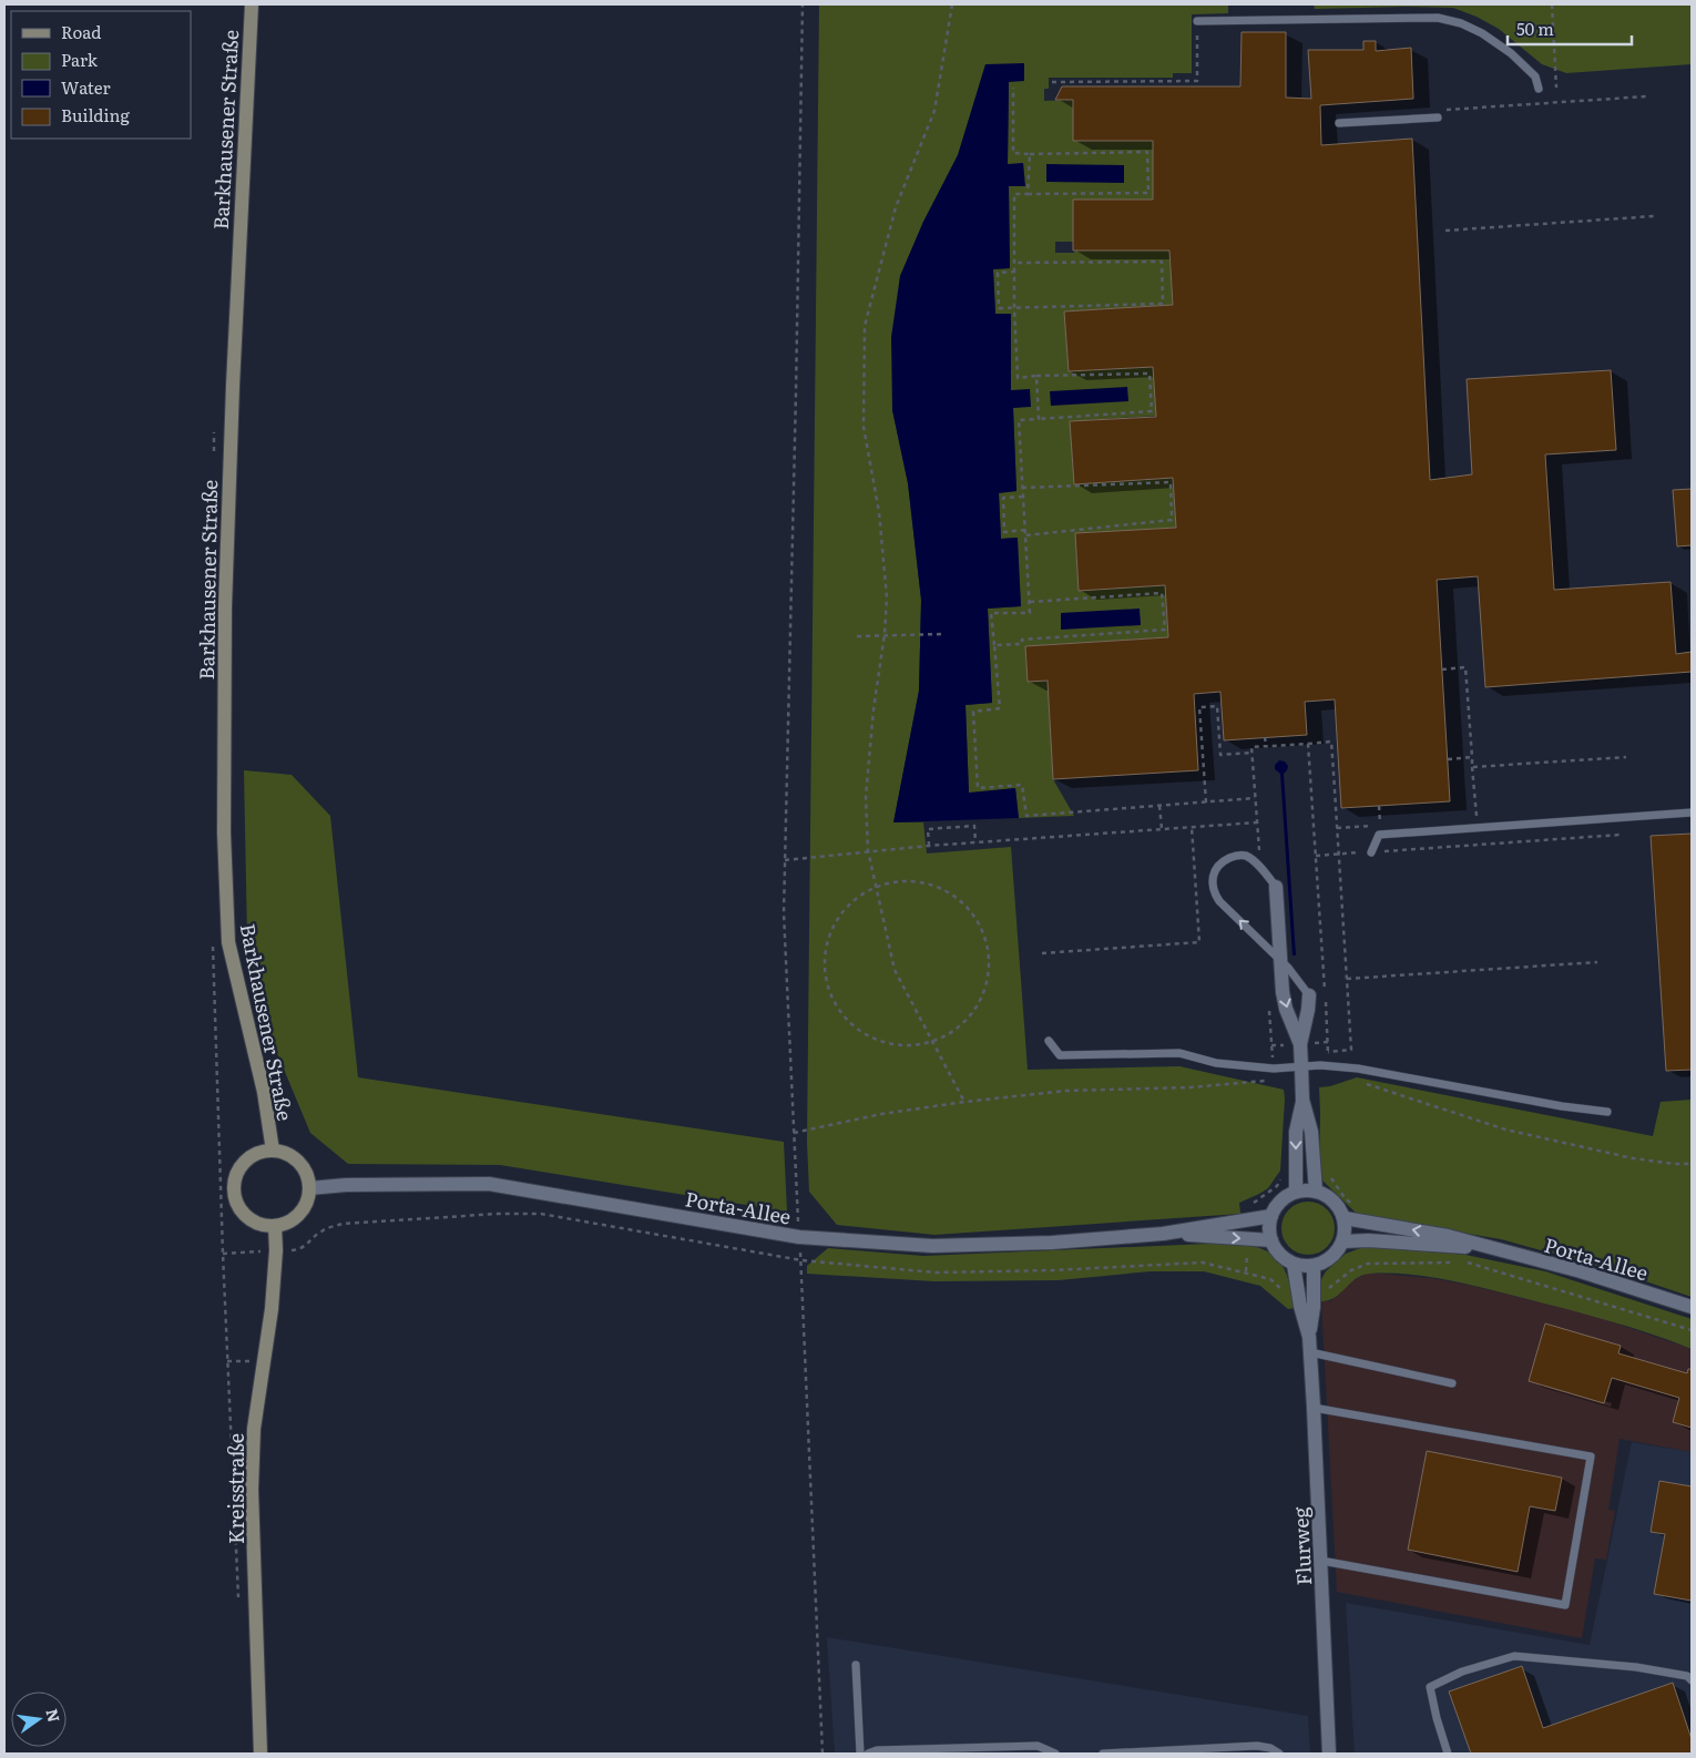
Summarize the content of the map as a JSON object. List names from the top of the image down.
{
  "streets": {
    "main road": ["Barkhausener Straße", "Kreisstraße"],
    "street": ["Porta-Allee", "Flurweg"]
  },
  "crossings": [
    ["Barkhausener Straße", "Porta-Allee"],
    ["Barkhausener Straße", "Kreisstraße"],
    ["Porta-Allee", "Kreisstraße"],
    ["Porta-Allee", "Flurweg"]
  ],
  "legend": [
    "Road",
    "Park",
    "Water",
    "Building"
  ],
  "scale_bar": "50 m",
  "north": "right"
}
